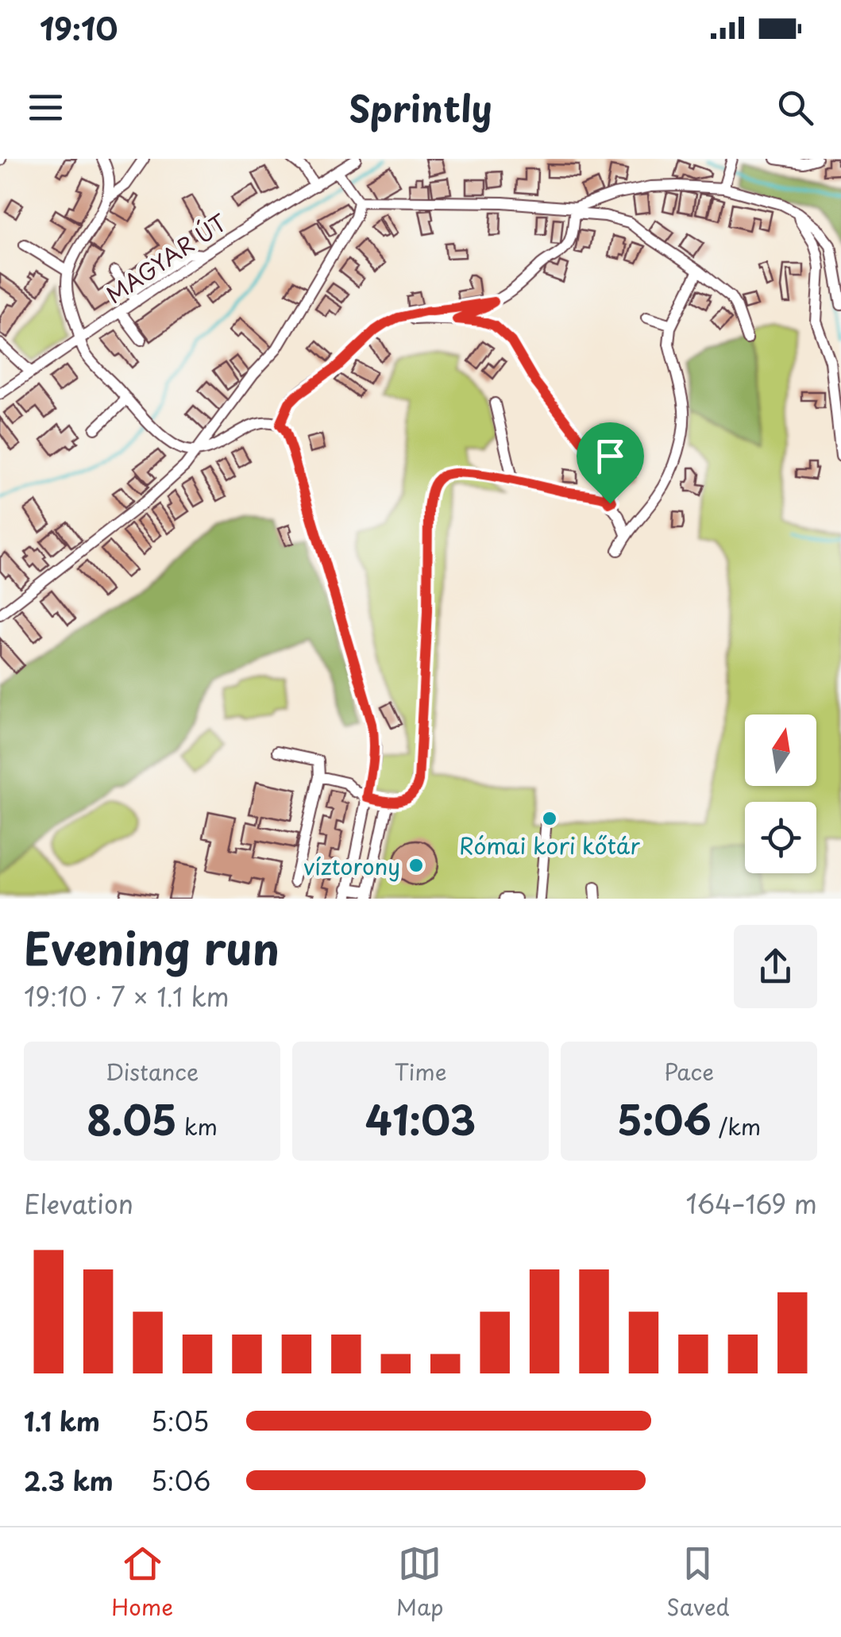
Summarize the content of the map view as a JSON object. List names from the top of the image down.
{
  "streets": {
    "street": ["MAGYAR ÚT"]
  },
  "places": ["Római kori kőtár", "víztorony"],
  "north": "top",
  "page": {
    "status": "19:10",
    "header": "Sprintly",
    "heading": ["Evening run", "19:10 · 7 × 1.1 km"],
    "stats": [
      ["Distance", "8.05 km"],
      ["Time", "41:03"],
      ["Pace", "5:06 /km"]
    ],
    "chart": ["Elevation", "164–169 m"],
    "list": [
      {
        "name": "1.1 km",
        "note": "5:05"
      },
      {
        "name": "2.3 km",
        "note": "5:06"
      }
    ],
    "tabs": ["Home", "Map", "Saved"]
  }
}
